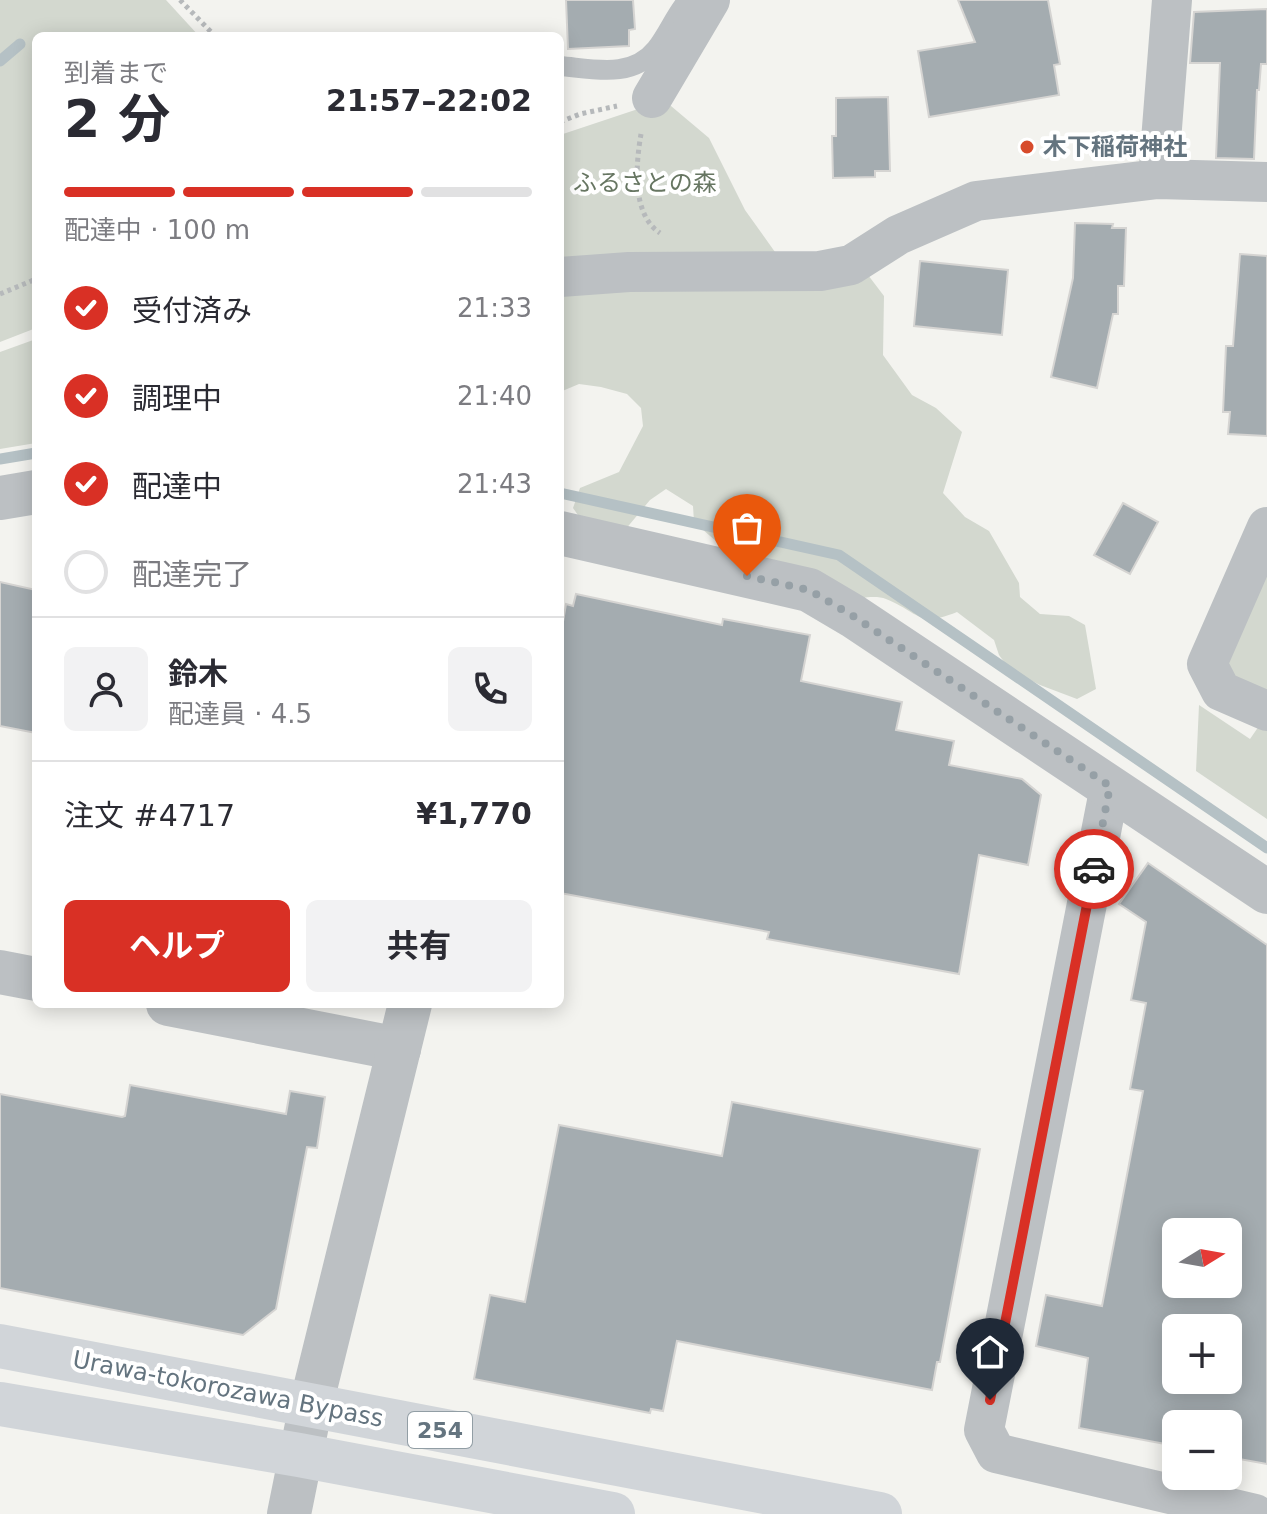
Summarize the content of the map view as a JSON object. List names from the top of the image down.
{
  "streets": {
    "highway": ["Urawa-tokorozawa Bypass", "254"]
  },
  "parks": ["ふるさとの森"],
  "places": ["木下稲荷神社"],
  "north": "right",
  "page": {
    "heading": ["2 分", "到着まで", "21:57–22:02"],
    "panel": [
      "鈴木",
      "配達員 · 4.5",
      "注文 #4717",
      "¥1,770"
    ],
    "bar": "配達中 · 100 m",
    "list": [
      ["受付済み", "21:33"],
      ["調理中", "21:40"],
      ["配達中", "21:43"],
      "配達完了"
    ],
    "buttons": ["ヘルプ", "共有"],
    "map_buttons": ["+", "−"]
  }
}
